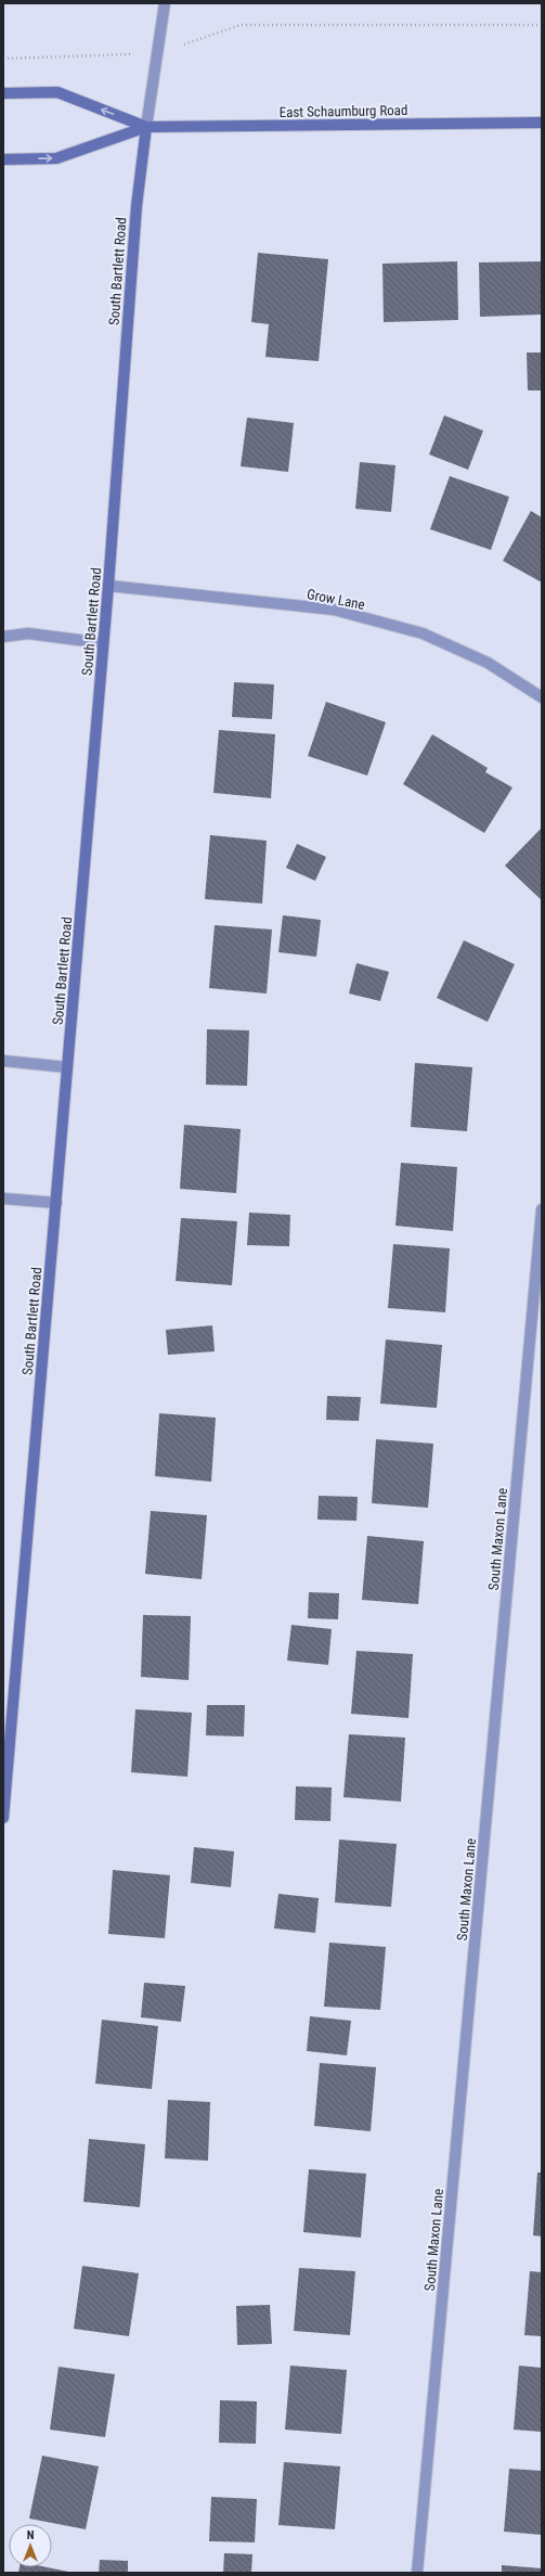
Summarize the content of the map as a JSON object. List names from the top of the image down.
{
  "streets": {
    "main road": ["East Schaumburg Road", "South Bartlett Road"],
    "street": ["Grow Lane", "South Maxon Lane"]
  },
  "crossings": [
    ["East Schaumburg Road", "South Bartlett Road"],
    ["South Bartlett Road", "Grow Lane"]
  ],
  "north": "top"
}
